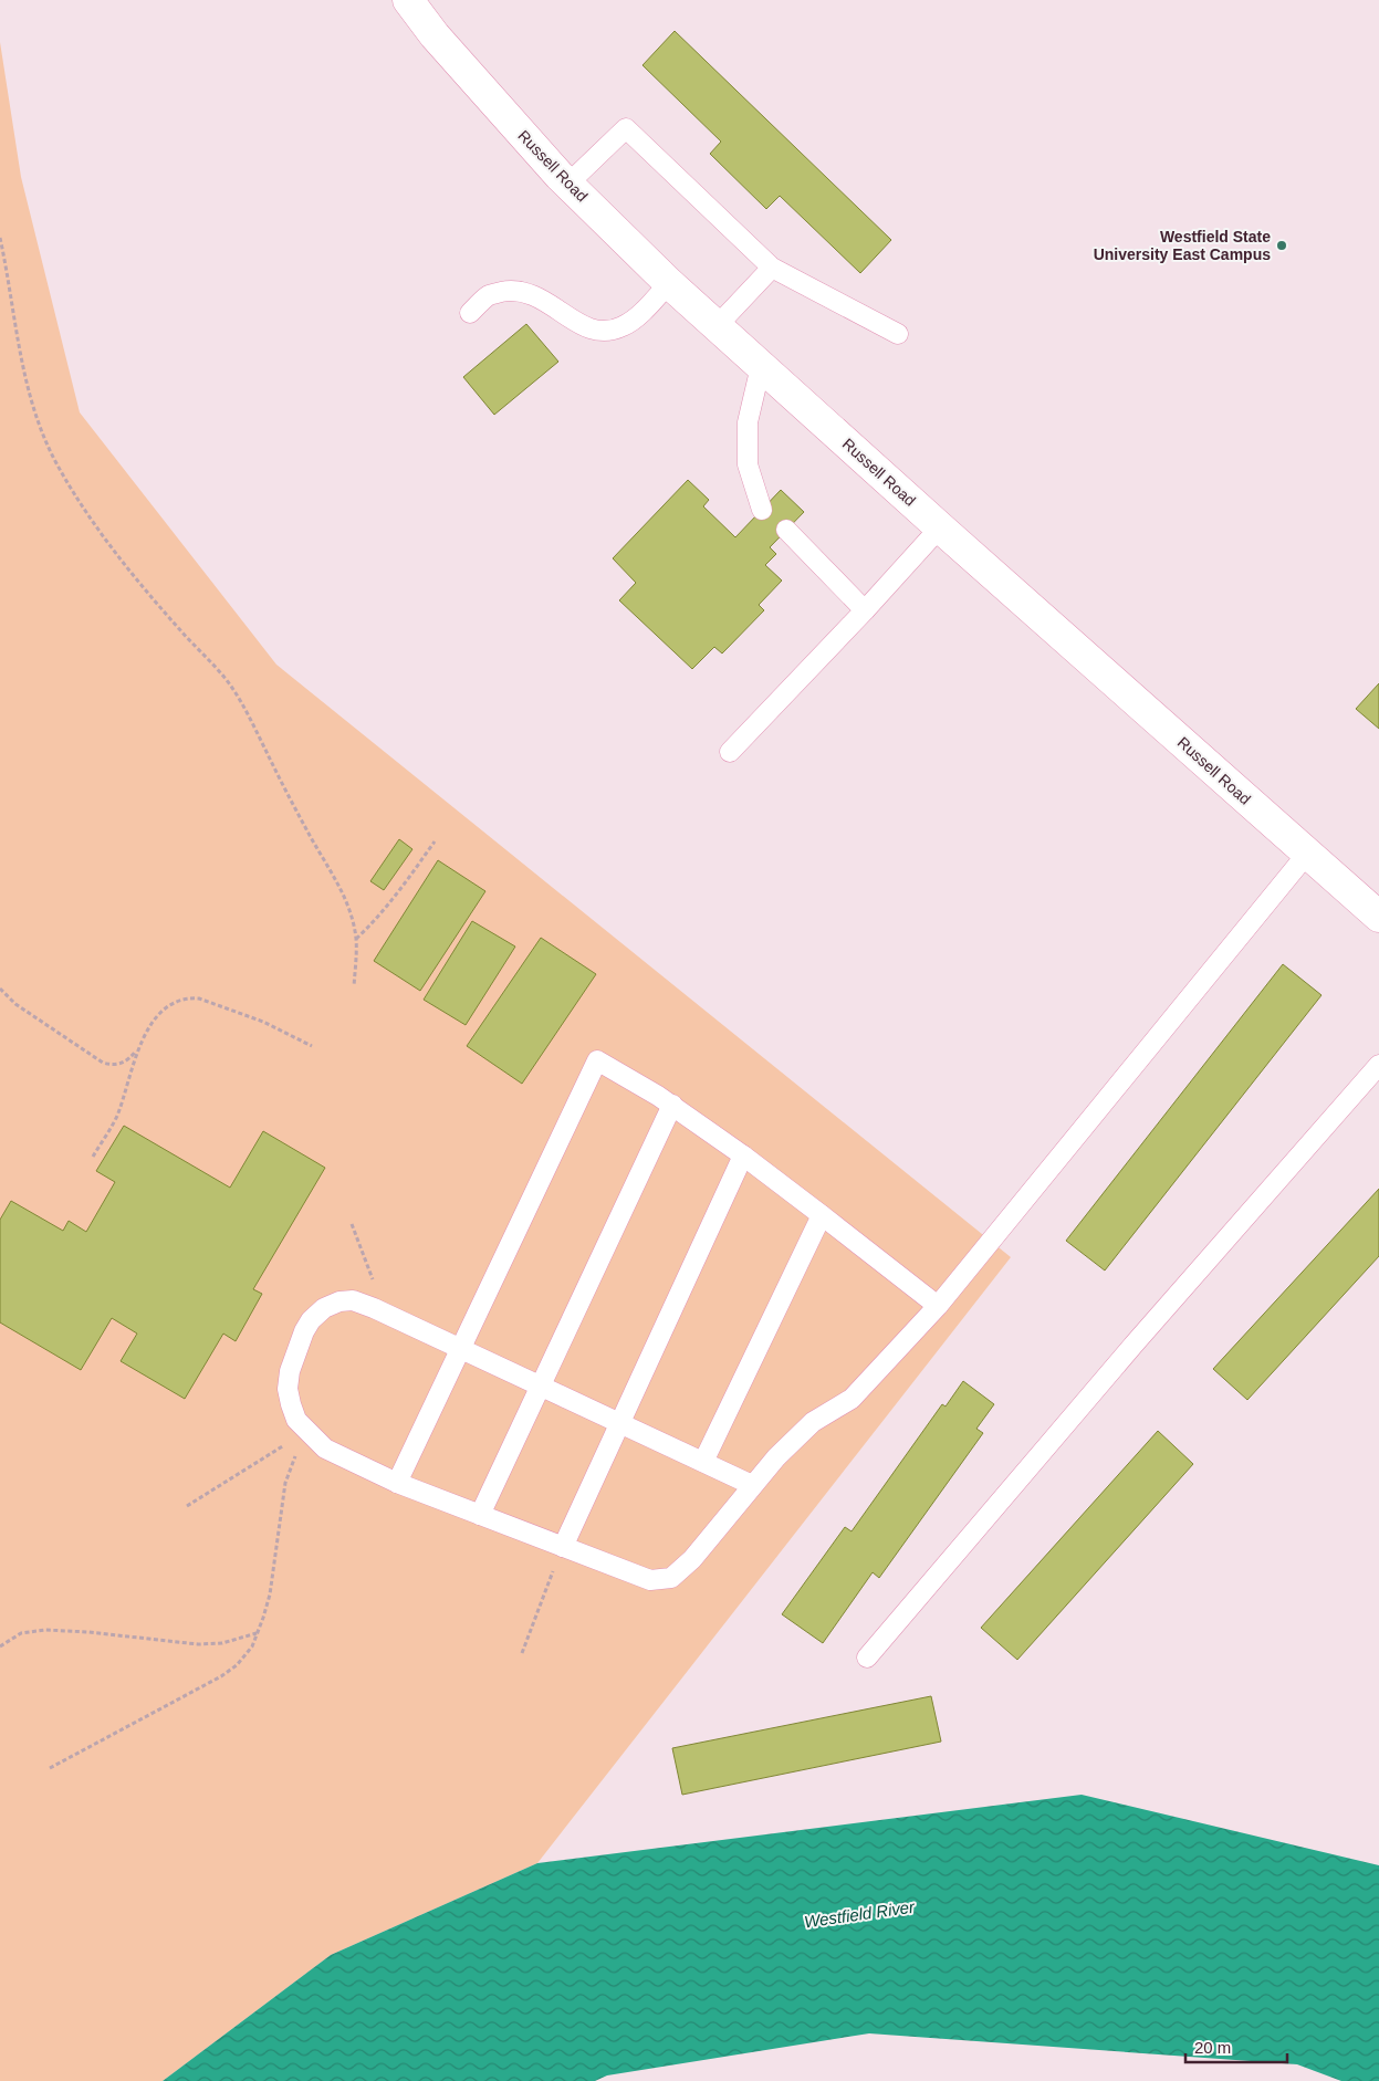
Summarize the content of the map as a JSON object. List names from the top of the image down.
{
  "streets": {
    "main road": ["Russell Road"]
  },
  "water": ["Westfield River"],
  "places": ["Westfield State University East Campus"],
  "scale_bar": "20 m"
}
